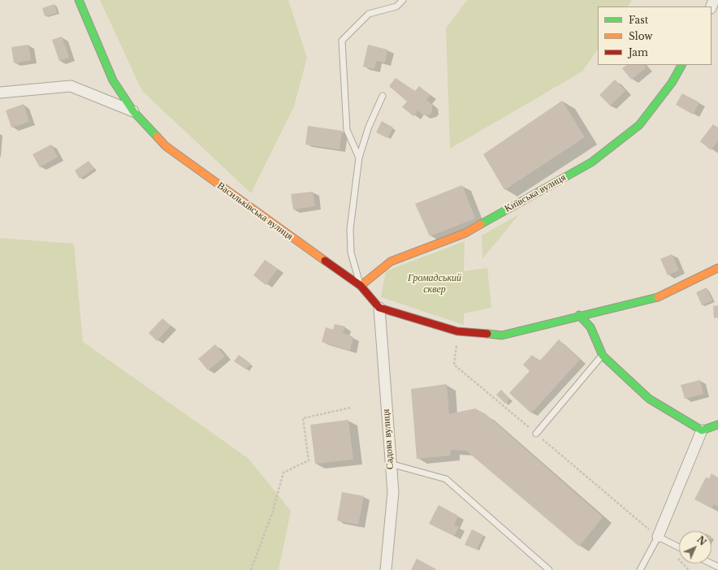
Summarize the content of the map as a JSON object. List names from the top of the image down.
{
  "streets": {
    "street": ["Київська вулиця", "Васильківська вулиця", "Садова вулиця"]
  },
  "crossings": [
    ["Київська вулиця", "Васильківська вулиця"],
    ["Васильківська вулиця", "Садова вулиця"]
  ],
  "parks": ["Громадський сквер"],
  "legend": ["Fast", "Slow", "Jam"],
  "north": "top right"
}
